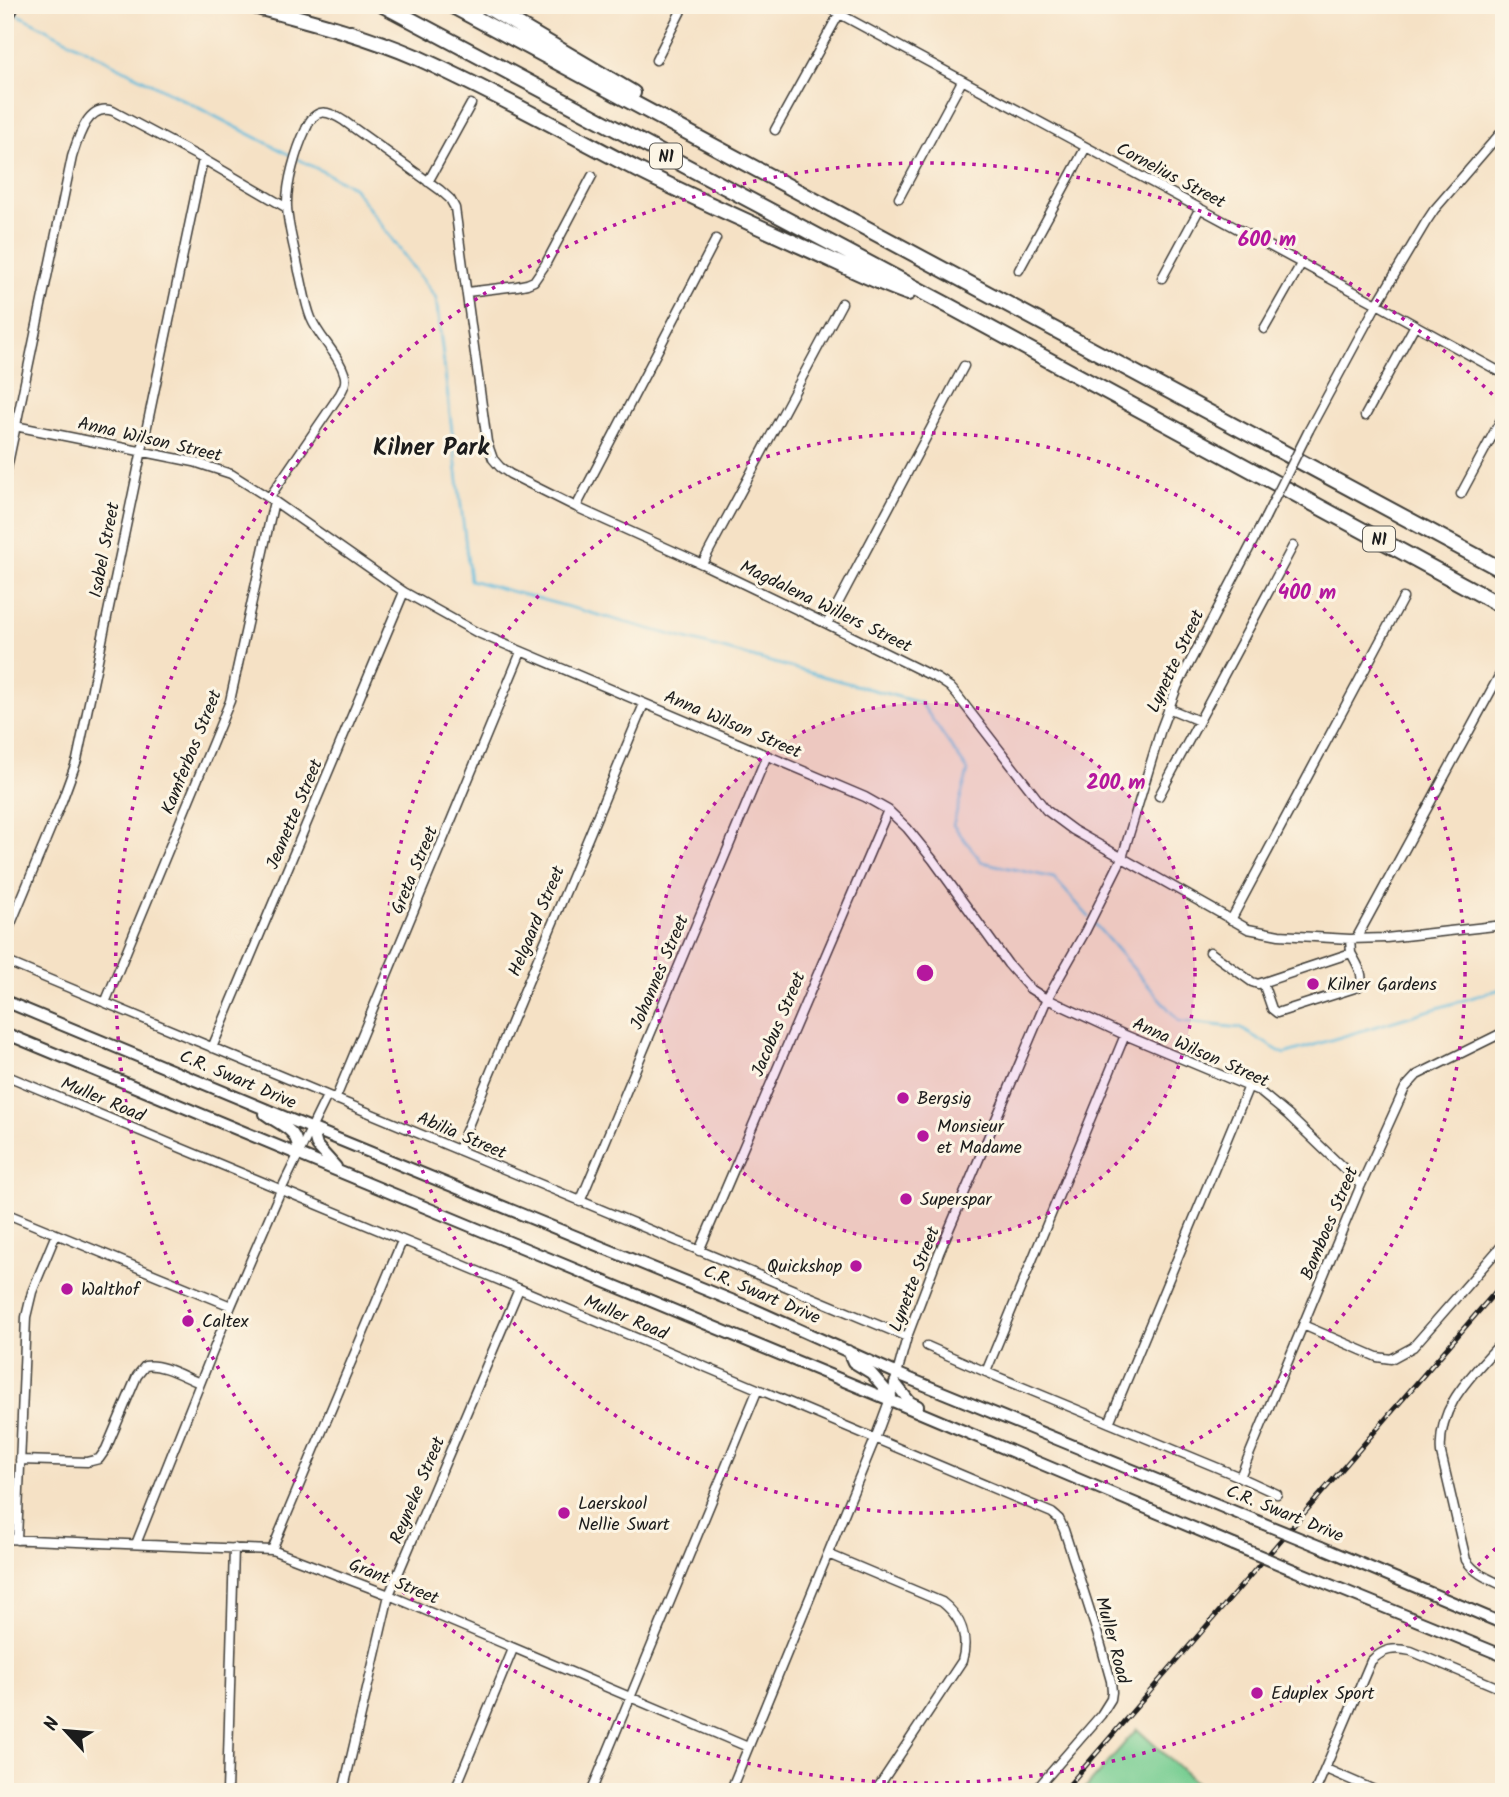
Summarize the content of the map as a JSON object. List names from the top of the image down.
{
  "streets": {
    "highway": ["N1"],
    "main road": ["C.R. Swart Drive"],
    "street": [
      "Cornelius Street",
      "Anna Wilson Street",
      "Isabel Street",
      "Magdalena Willers Street",
      "Lynette Street",
      "Kamferbos Street",
      "Jeanette Street",
      "Greta Street",
      "Helgaard Street",
      "Johannes Street",
      "Jacobus Street",
      "Muller Road",
      "Abilia Street",
      "Bamboes Street",
      "Reyneke Street",
      "Grant Street"
    ]
  },
  "crossings": [
    ["Cornelius Street", "Lynette Street"],
    ["Anna Wilson Street", "Isabel Street"],
    ["Anna Wilson Street", "Lynette Street"],
    ["Anna Wilson Street", "Kamferbos Street"],
    ["Anna Wilson Street", "Jeanette Street"],
    ["Anna Wilson Street", "Greta Street"],
    ["Anna Wilson Street", "Helgaard Street"],
    ["Anna Wilson Street", "Johannes Street"],
    ["Anna Wilson Street", "Jacobus Street"],
    ["Anna Wilson Street", "Bamboes Street"],
    ["Magdalena Willers Street", "Lynette Street"],
    ["Magdalena Willers Street", "Kamferbos Street"],
    ["Lynette Street", "C.R. Swart Drive"],
    ["Lynette Street", "Muller Road"],
    ["Lynette Street", "Abilia Street"],
    ["Lynette Street", "Grant Street"],
    ["Kamferbos Street", "Abilia Street"],
    ["Jeanette Street", "Abilia Street"],
    ["Greta Street", "C.R. Swart Drive"],
    ["Greta Street", "Muller Road"],
    ["Greta Street", "Abilia Street"],
    ["Greta Street", "Grant Street"],
    ["Helgaard Street", "Abilia Street"],
    ["Johannes Street", "Abilia Street"],
    ["Jacobus Street", "Abilia Street"],
    ["Muller Road", "Reyneke Street"],
    ["Reyneke Street", "Grant Street"]
  ],
  "districts": ["Kilner Park"],
  "places": [
    "Kilner Gardens",
    "Bergsig",
    "Monsieur et Madame",
    "Superspar",
    "Quickshop",
    "Walthof",
    "Caltex",
    "Laerskool Nellie Swart",
    "Eduplex Sport"
  ],
  "north": "top left",
  "rings": ["600 m", "400 m", "200 m"]
}
